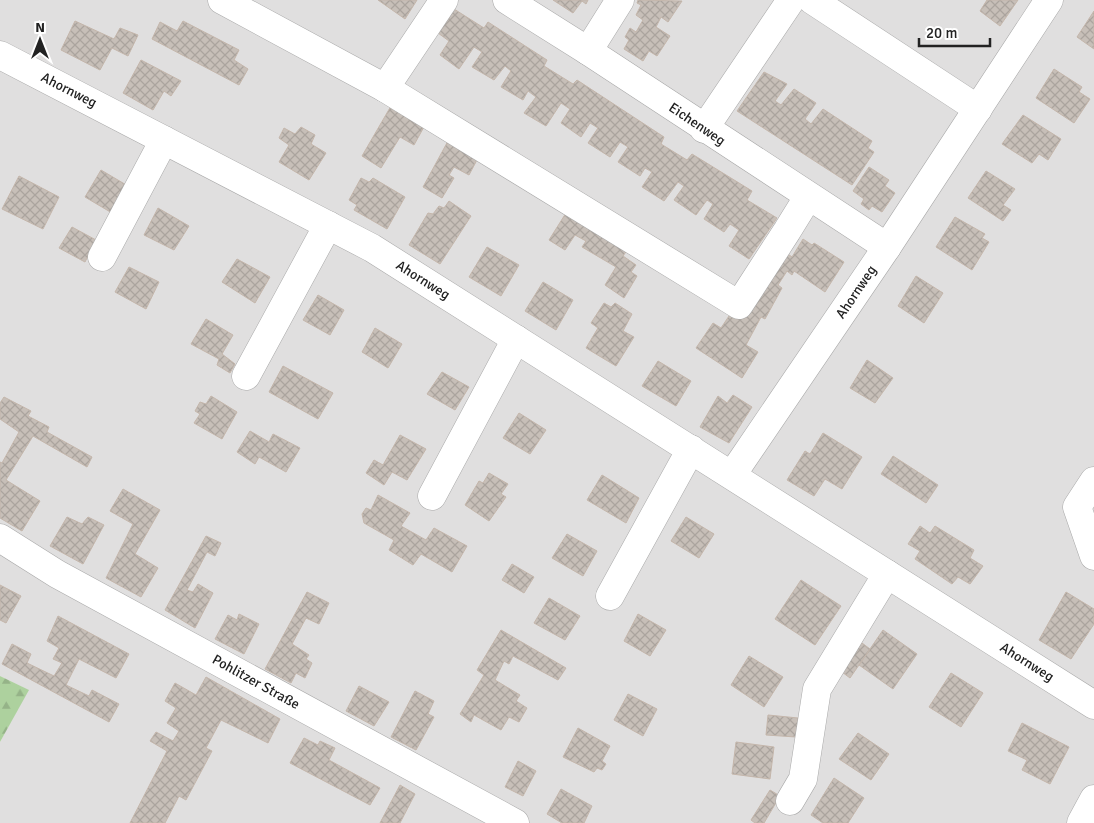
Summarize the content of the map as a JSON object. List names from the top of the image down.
{
  "streets": {
    "street": ["Ahornweg", "Eichenweg", "Pohlitzer Straße"]
  },
  "crossings": [
    ["Ahornweg", "Eichenweg"]
  ],
  "scale_bar": "20 m",
  "north": "top"
}
